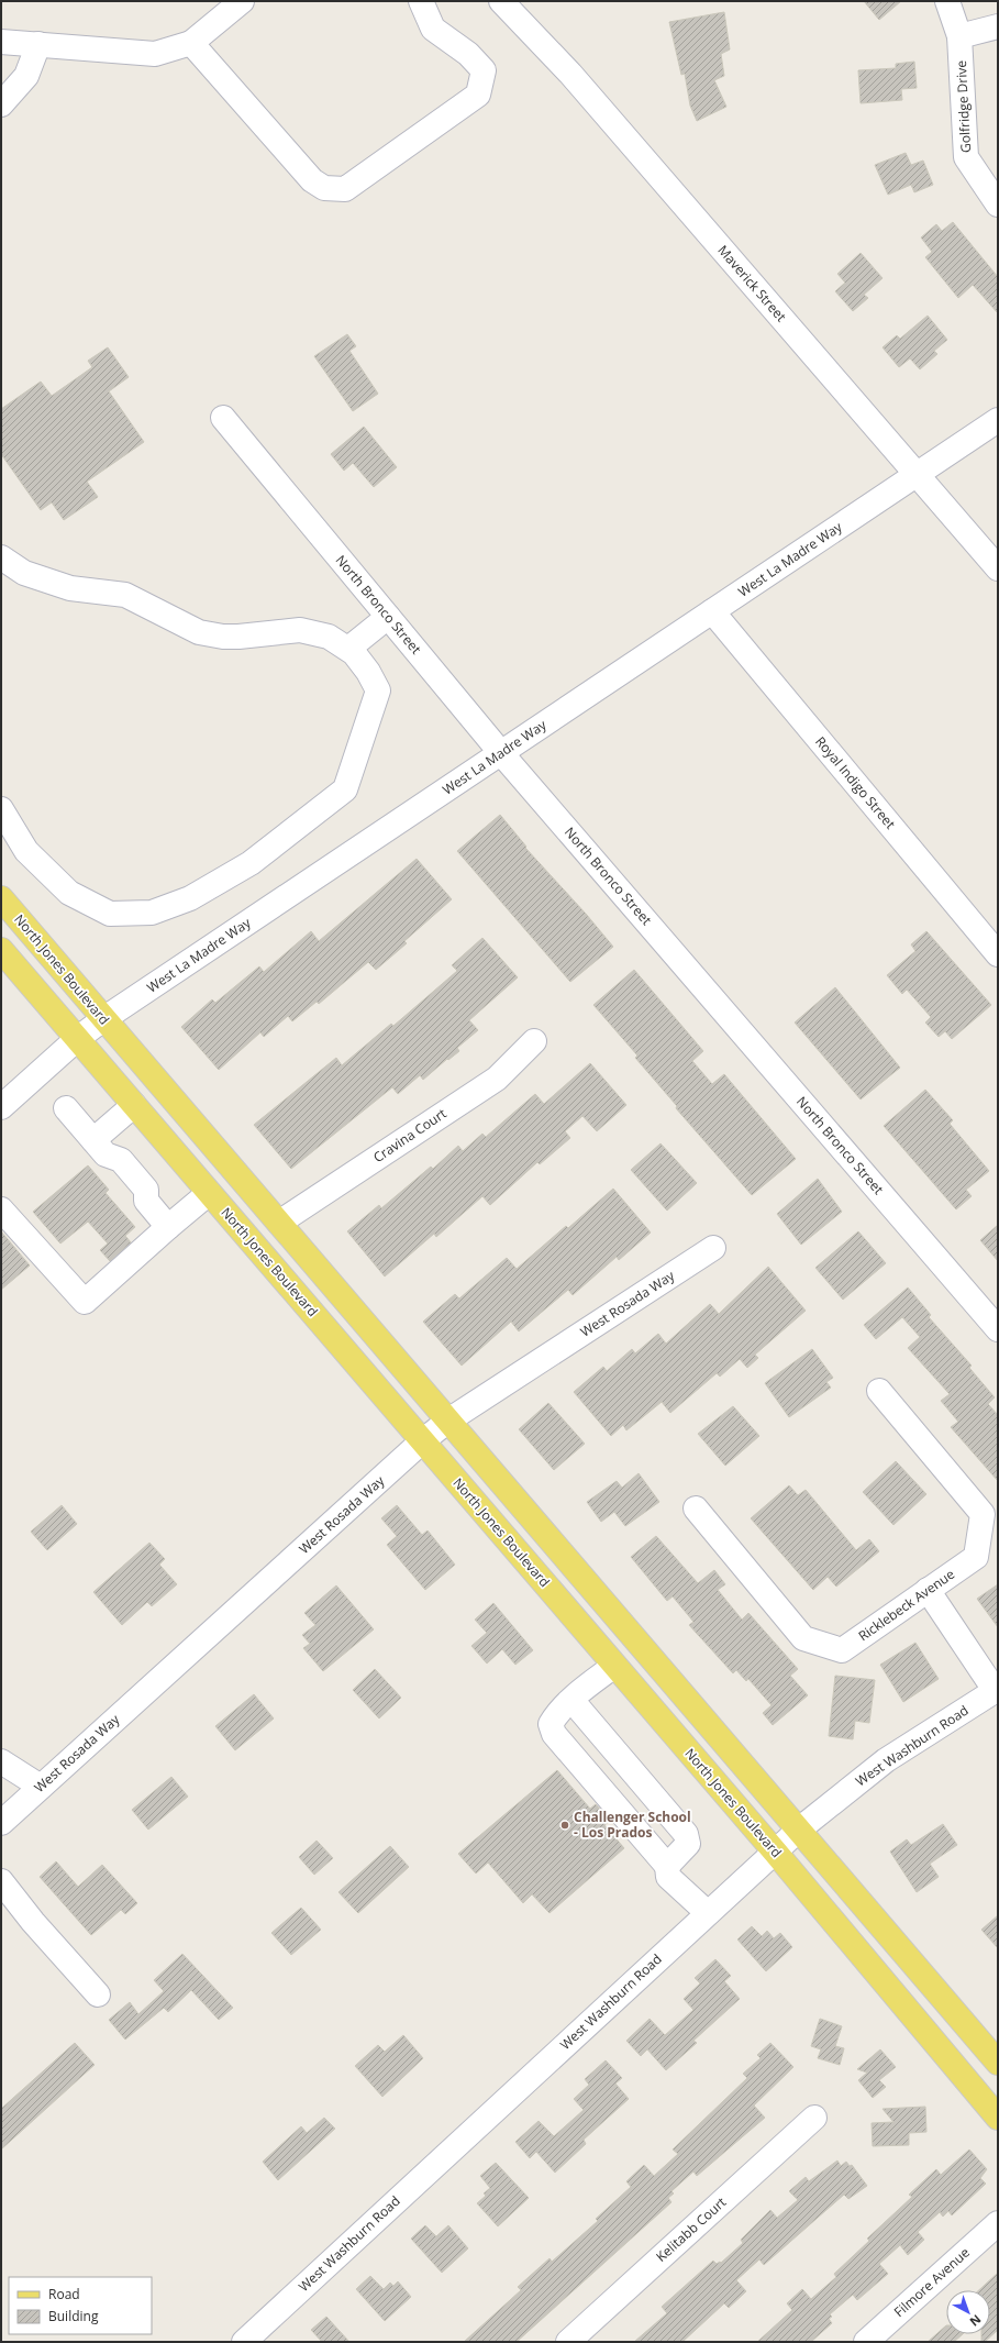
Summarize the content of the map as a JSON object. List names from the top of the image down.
{
  "streets": {
    "main road": ["North Jones Boulevard"],
    "street": [
      "Golfridge Drive",
      "Maverick Street",
      "West La Madre Way",
      "North Bronco Street",
      "Royal Indigo Street",
      "Cravina Court",
      "West Rosada Way",
      "Ricklebeck Avenue",
      "West Washburn Road",
      "Kelitabb Court",
      "Filmore Avenue"
    ]
  },
  "crossings": [
    ["Maverick Street", "West La Madre Way"],
    ["West La Madre Way", "North Bronco Street"],
    ["West La Madre Way", "Royal Indigo Street"],
    ["West La Madre Way", "North Jones Boulevard"],
    ["North Jones Boulevard", "Cravina Court"],
    ["North Jones Boulevard", "West Rosada Way"],
    ["North Jones Boulevard", "West Washburn Road"]
  ],
  "places": ["Challenger School - Los Prados"],
  "legend": ["Road", "Building"],
  "north": "bottom right"
}
